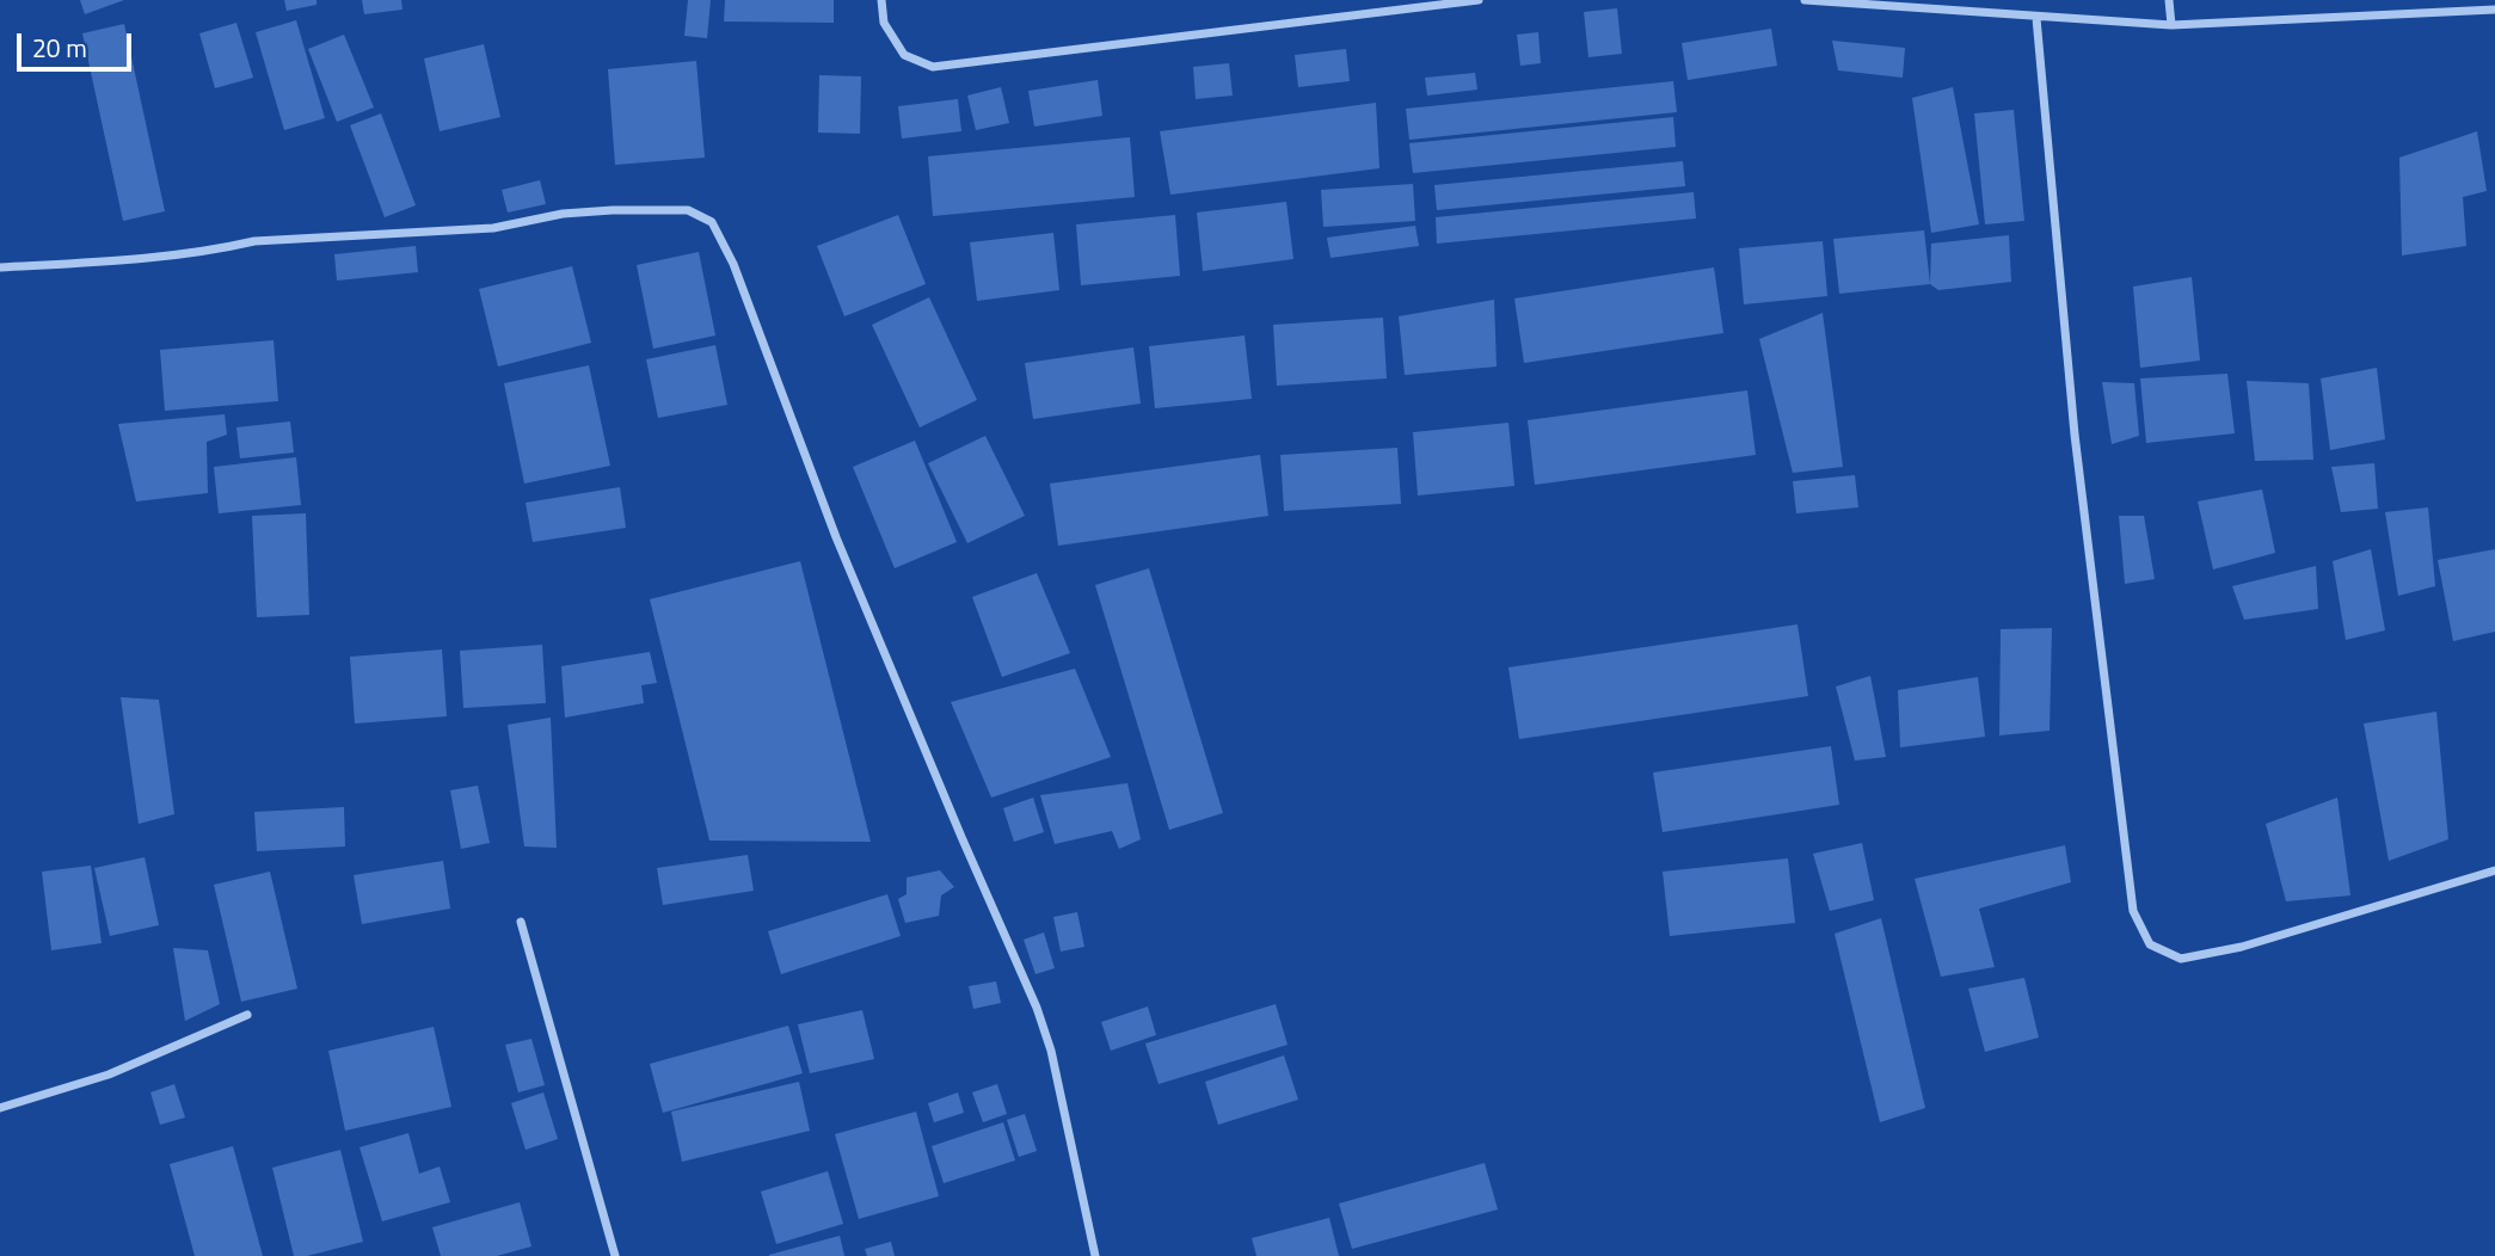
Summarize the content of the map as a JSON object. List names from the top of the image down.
{
  "scale_bar": "20 m"
}
